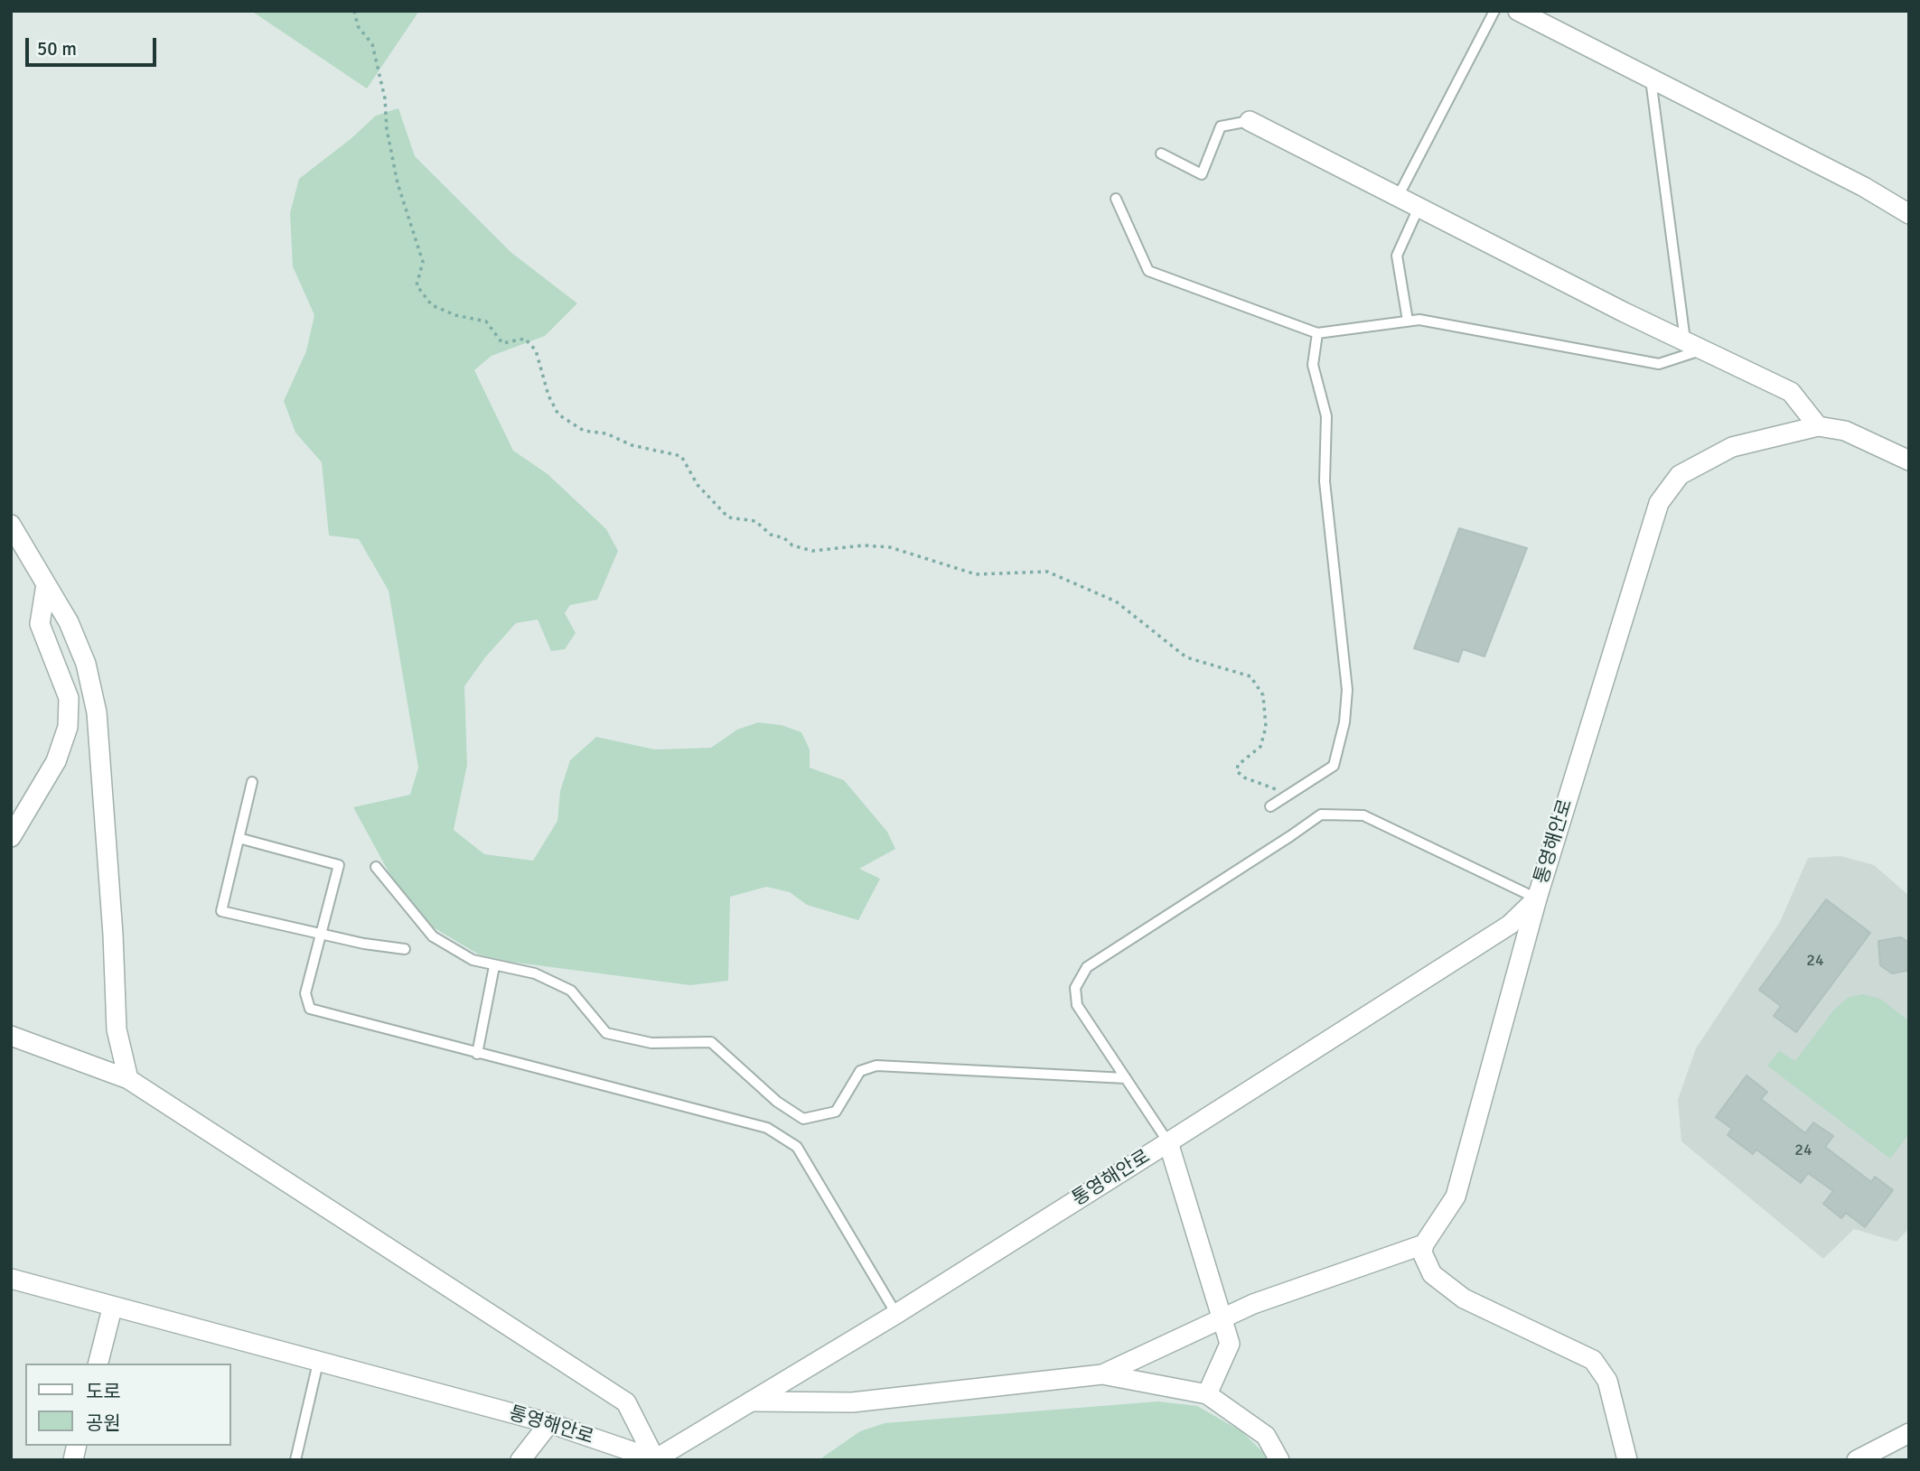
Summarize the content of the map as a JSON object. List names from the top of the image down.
{
  "streets": {
    "street": ["통영해안로"]
  },
  "house_numbers": ["24", "24"],
  "legend": ["도로", "공원"],
  "scale_bar": "50 m"
}
